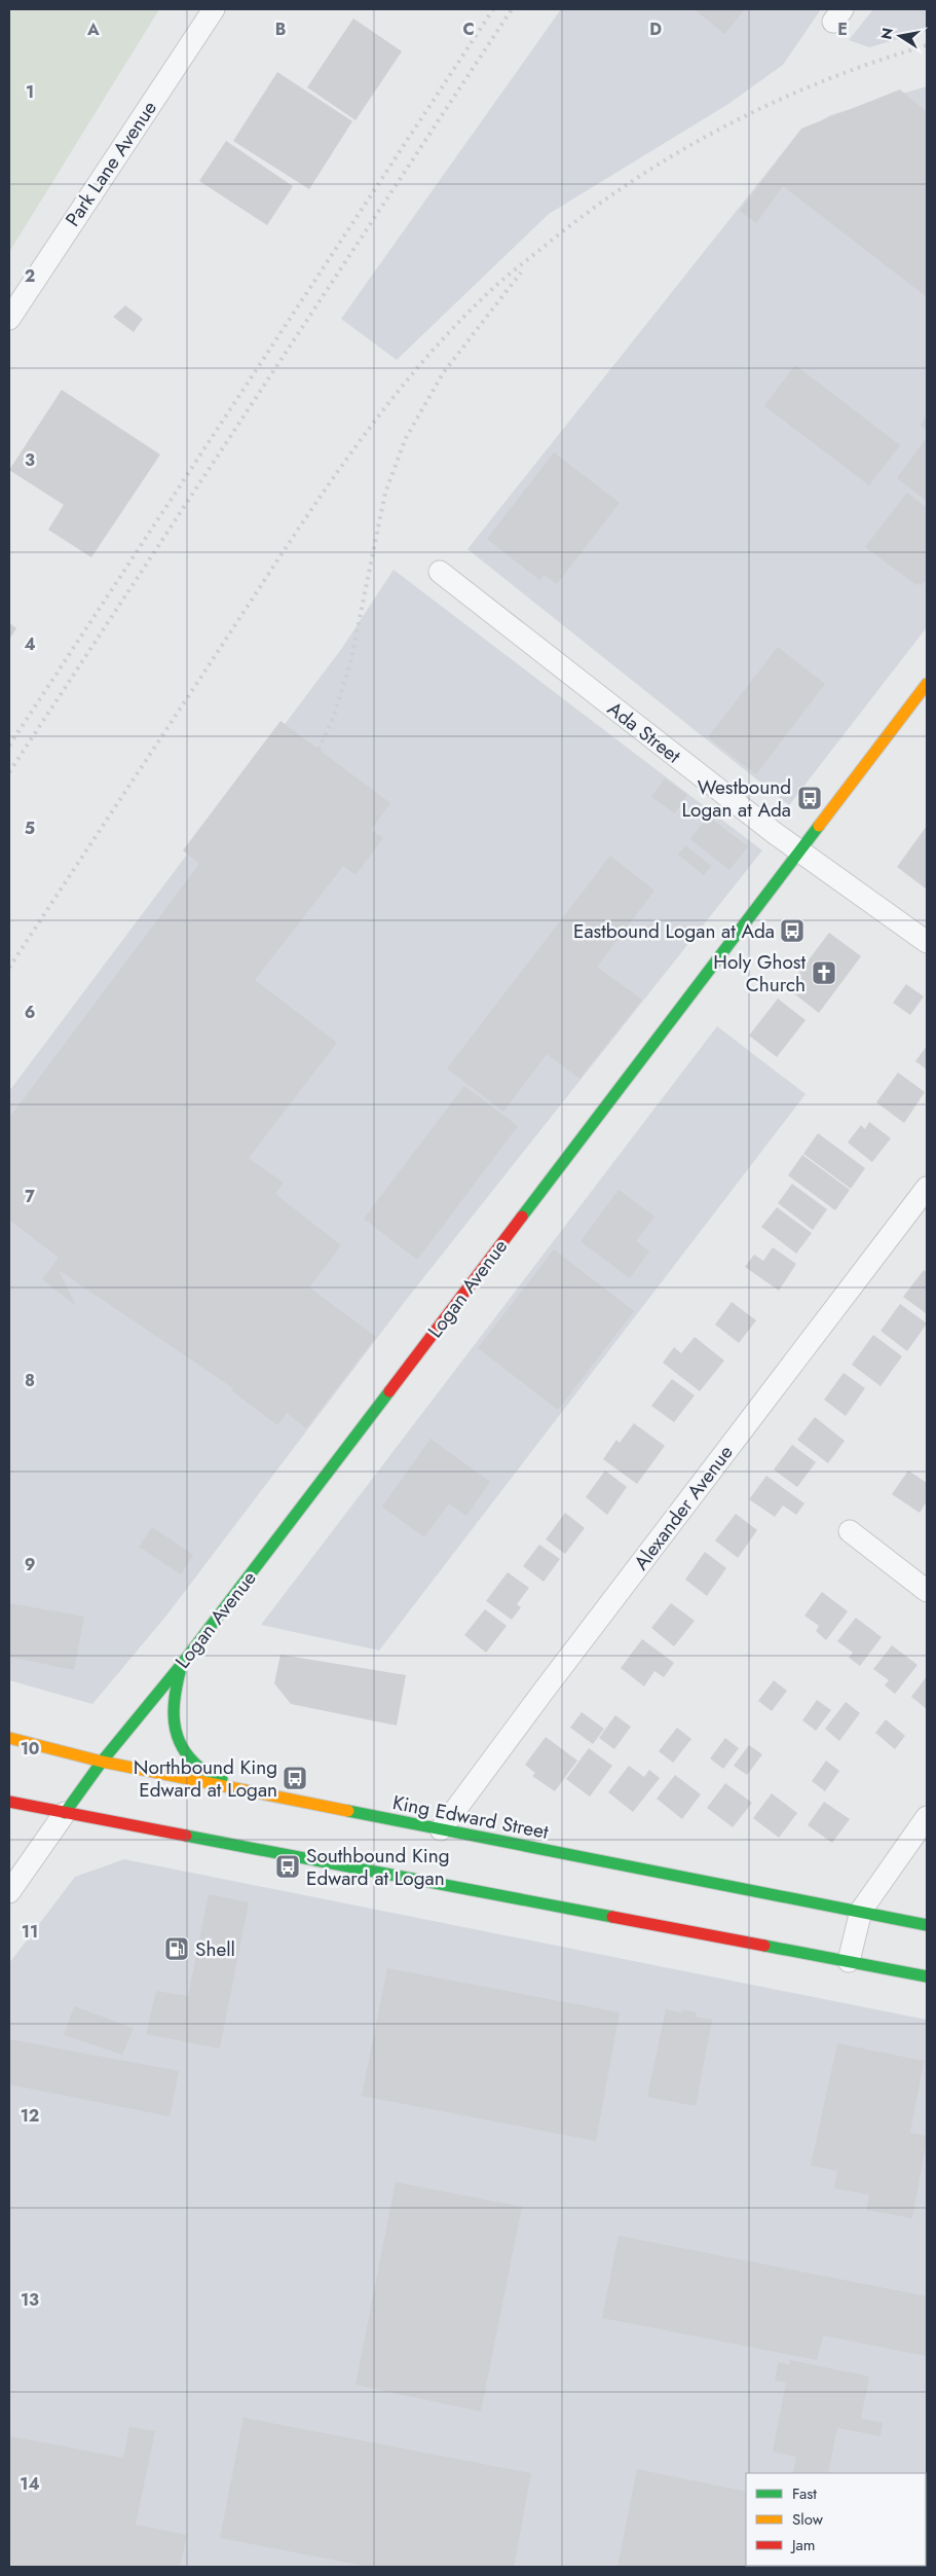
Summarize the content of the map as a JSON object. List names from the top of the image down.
{
  "streets": {
    "main road": ["Logan Avenue", "King Edward Street"],
    "street": ["Park Lane Avenue", "Ada Street", "Alexander Avenue"]
  },
  "crossings": [
    ["Ada Street", "Logan Avenue"],
    ["Logan Avenue", "King Edward Street"],
    ["Alexander Avenue", "King Edward Street"]
  ],
  "places": {
    "bus stop": [
      "Westbound Logan at Ada",
      "Eastbound Logan at Ada",
      "Northbound King Edward at Logan",
      "Southbound King Edward at Logan"
    ],
    "church": ["Holy Ghost Church"],
    "fuel station": ["Shell"]
  },
  "legend": ["Fast", "Slow", "Jam"],
  "north": "left",
  "grid": {
    "columns": [
      "A",
      "B",
      "C",
      "D",
      "E"
    ],
    "rows": [
      "1",
      "2",
      "3",
      "4",
      "5",
      "6",
      "7",
      "8",
      "9",
      "10",
      "11",
      "12",
      "13",
      "14"
    ]
  }
}
